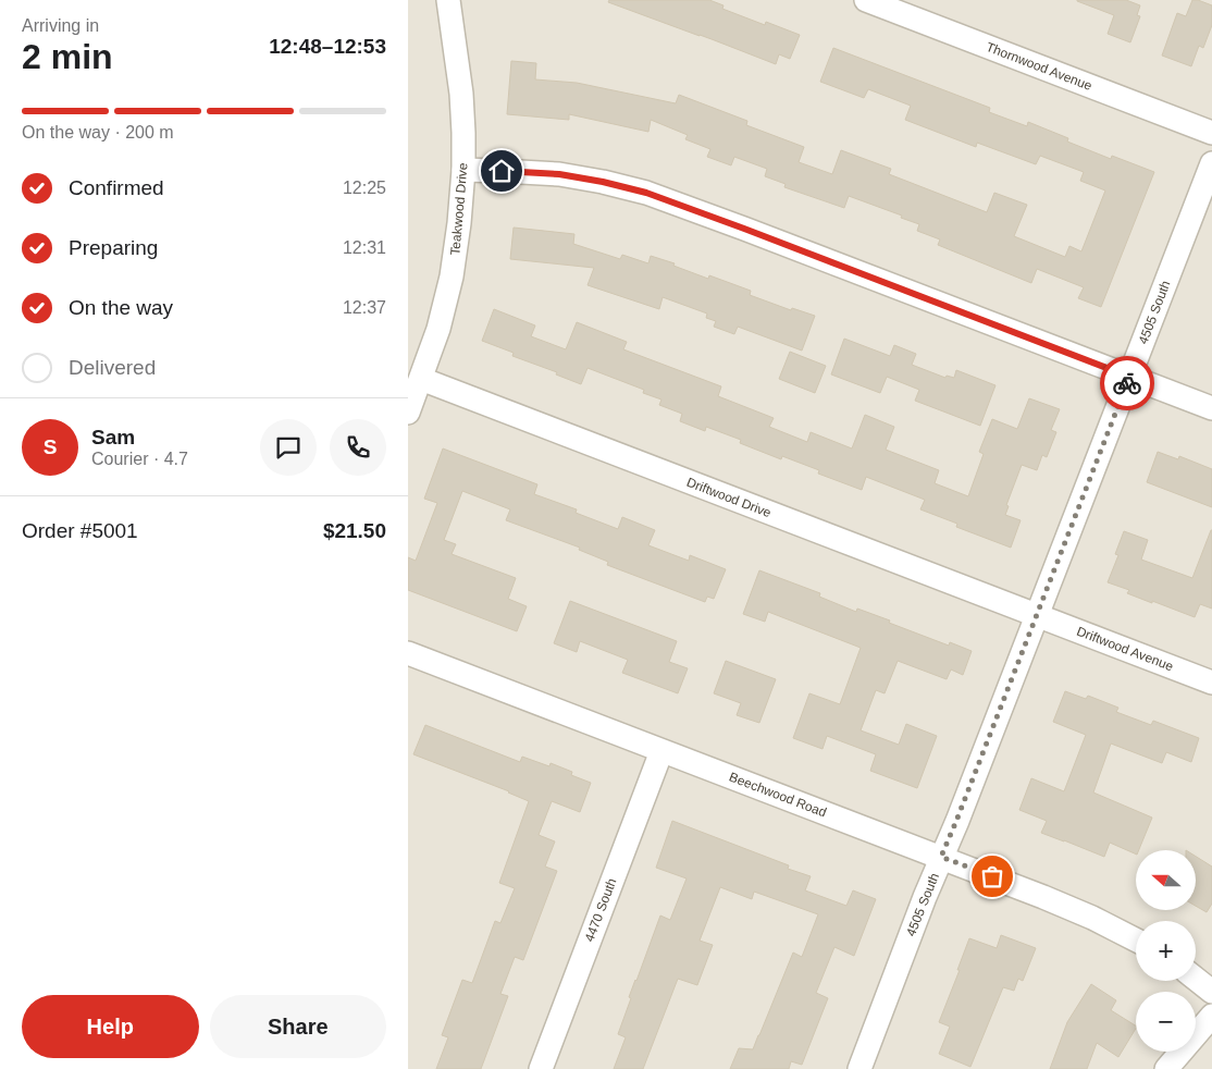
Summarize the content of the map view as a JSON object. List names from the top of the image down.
{
  "streets": {
    "street": [
      "Thornwood Avenue",
      "Teakwood Drive",
      "4505 South",
      "Driftwood Drive",
      "Driftwood Avenue",
      "Beechwood Road",
      "4470 South"
    ]
  },
  "crossings": [
    ["Teakwood Drive", "Driftwood Drive"],
    ["4505 South", "Driftwood Drive"],
    ["4505 South", "Driftwood Avenue"],
    ["4505 South", "Beechwood Road"],
    ["Driftwood Drive", "Driftwood Avenue"],
    ["Beechwood Road", "4470 South"]
  ],
  "north": "left",
  "page": {
    "heading": ["2 min", "Arriving in", "12:48–12:53"],
    "panel": [
      "Sam",
      "Courier · 4.7",
      "Order #5001",
      "$21.50"
    ],
    "bar": "On the way · 200 m",
    "list": [
      ["Confirmed", "12:25"],
      ["Preparing", "12:31"],
      ["On the way", "12:37"],
      "Delivered"
    ],
    "round": "S",
    "map_buttons": ["+", "−"],
    "buttons": ["Help", "Share"]
  }
}
